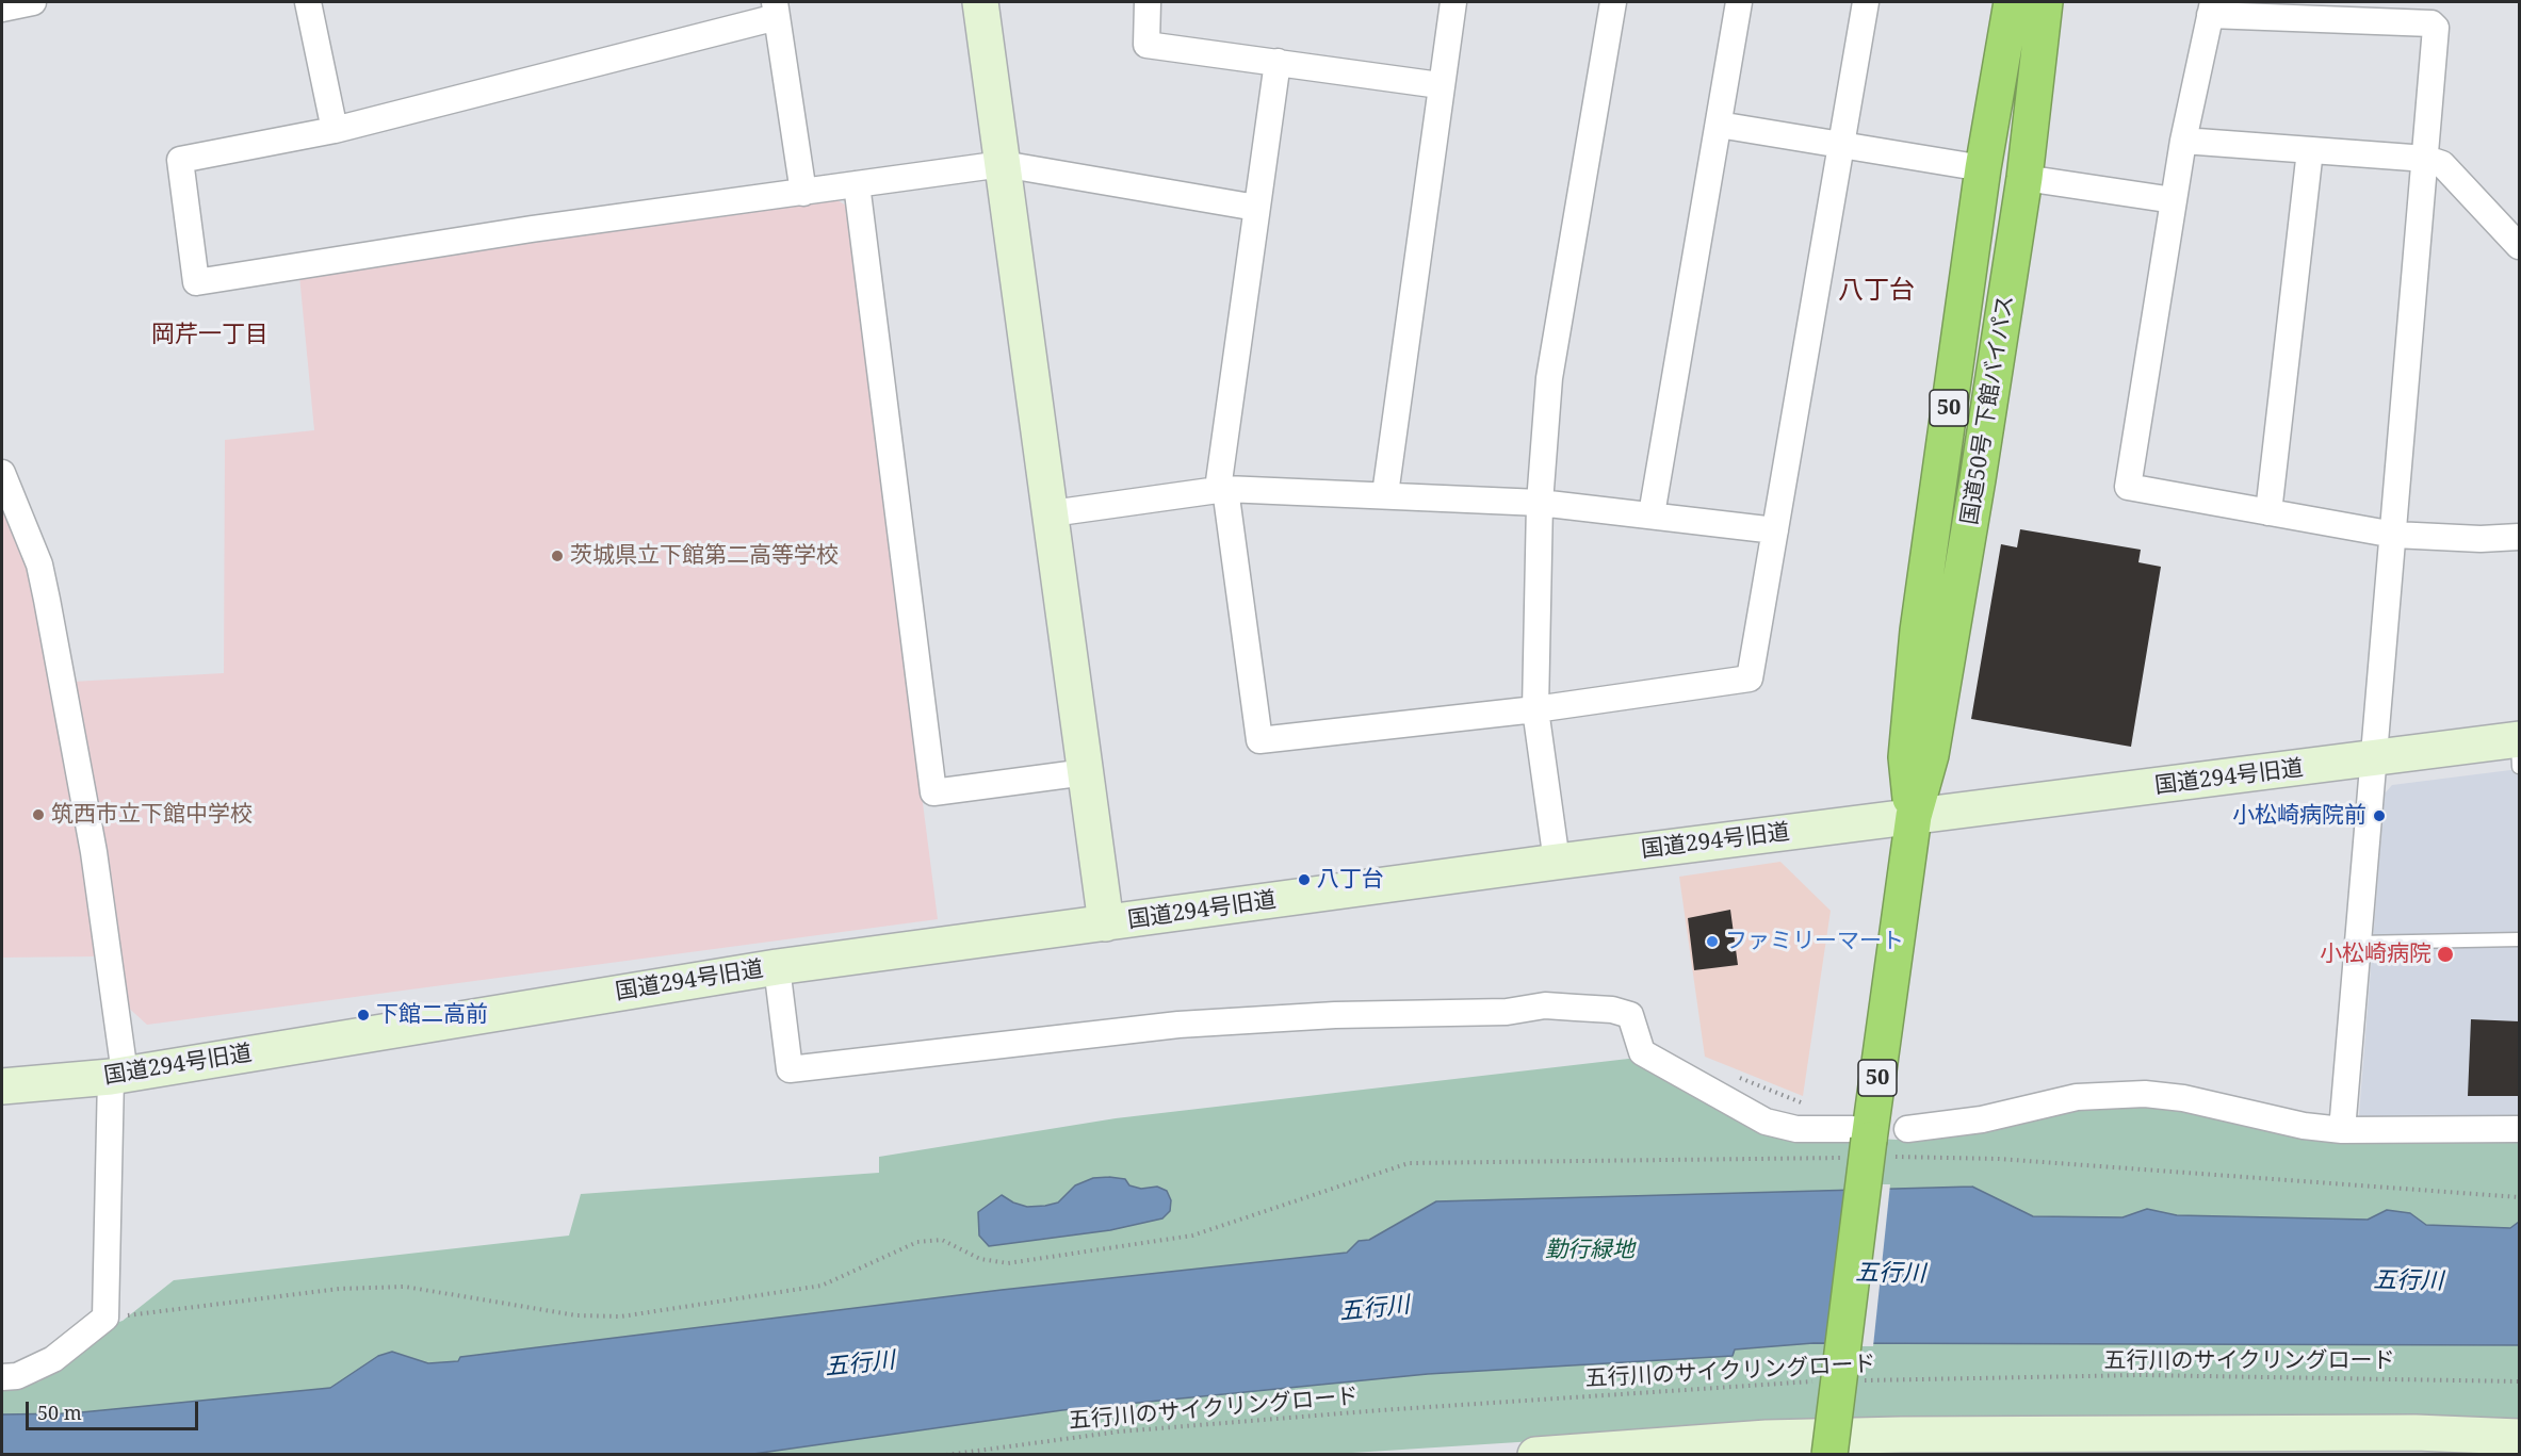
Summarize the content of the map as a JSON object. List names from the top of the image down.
{
  "streets": {
    "highway": ["50", "国道50号 下館バイパス"],
    "street": ["国道294号旧道"],
    "path": ["五行川のサイクリングロード"]
  },
  "crossings": [
    ["国道50号 下館バイパス", "国道294号旧道"]
  ],
  "districts": ["八丁台", "岡芹一丁目"],
  "water": ["五行川"],
  "parks": ["勤行緑地"],
  "places": [
    "茨城県立下館第二高等学校",
    "筑西市立下館中学校",
    "小松崎病院前",
    "八丁台",
    "ファミリーマート",
    "小松崎病院",
    "下館二高前"
  ],
  "scale_bar": "50 m"
}
